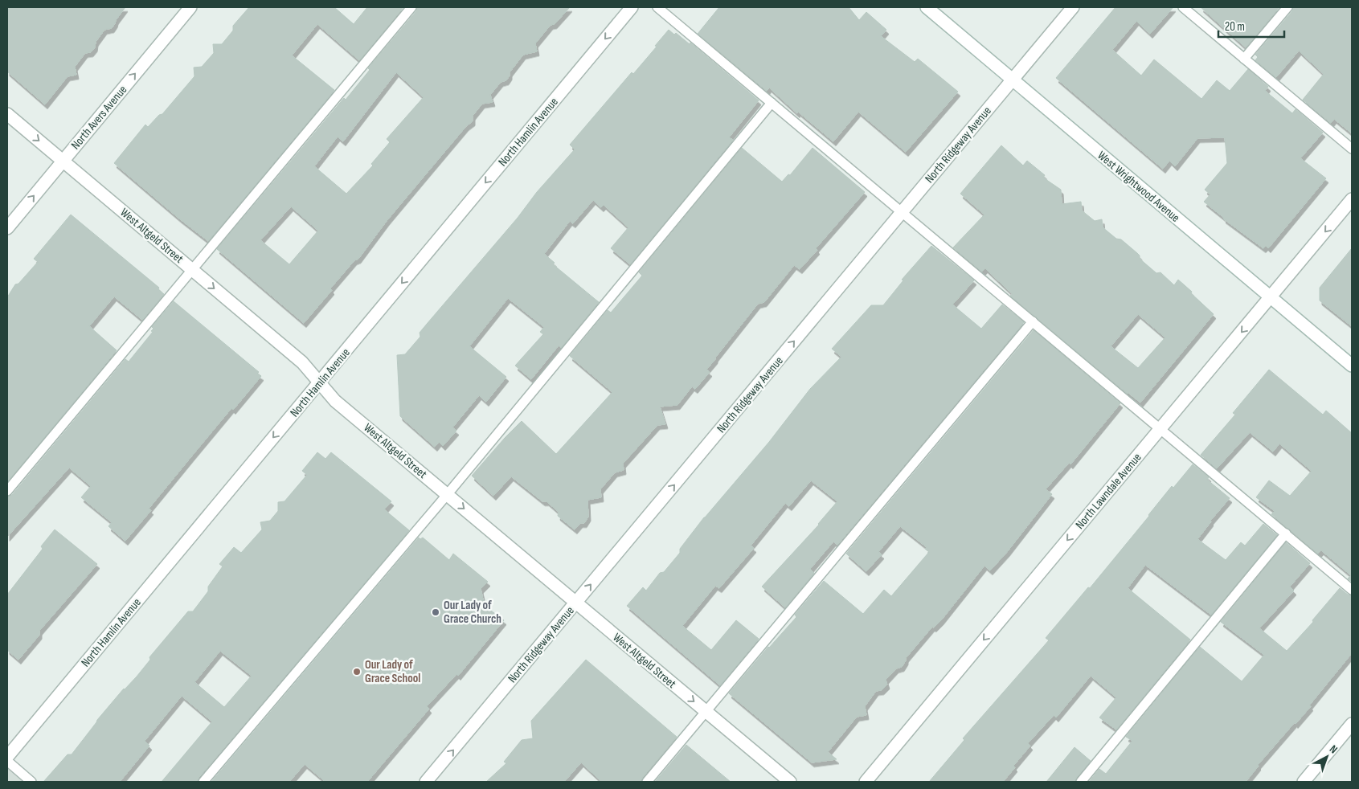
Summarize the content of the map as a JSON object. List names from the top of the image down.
{
  "streets": {
    "street": [
      "North Avers Avenue",
      "North Hamlin Avenue",
      "North Ridgeway Avenue",
      "West Wrightwood Avenue",
      "West Altgeld Street",
      "North Lawndale Avenue"
    ]
  },
  "crossings": [
    ["North Avers Avenue", "West Altgeld Street"],
    ["North Hamlin Avenue", "West Altgeld Street"],
    ["North Ridgeway Avenue", "West Wrightwood Avenue"],
    ["North Ridgeway Avenue", "West Altgeld Street"],
    ["West Wrightwood Avenue", "North Lawndale Avenue"]
  ],
  "one_way": [
    "North Avers Avenue",
    "North Hamlin Avenue",
    "North Ridgeway Avenue",
    "West Altgeld Street",
    "North Lawndale Avenue"
  ],
  "places": ["Our Lady of Grace Church", "Our Lady of Grace School"],
  "scale_bar": "20 m",
  "north": "top right"
}
